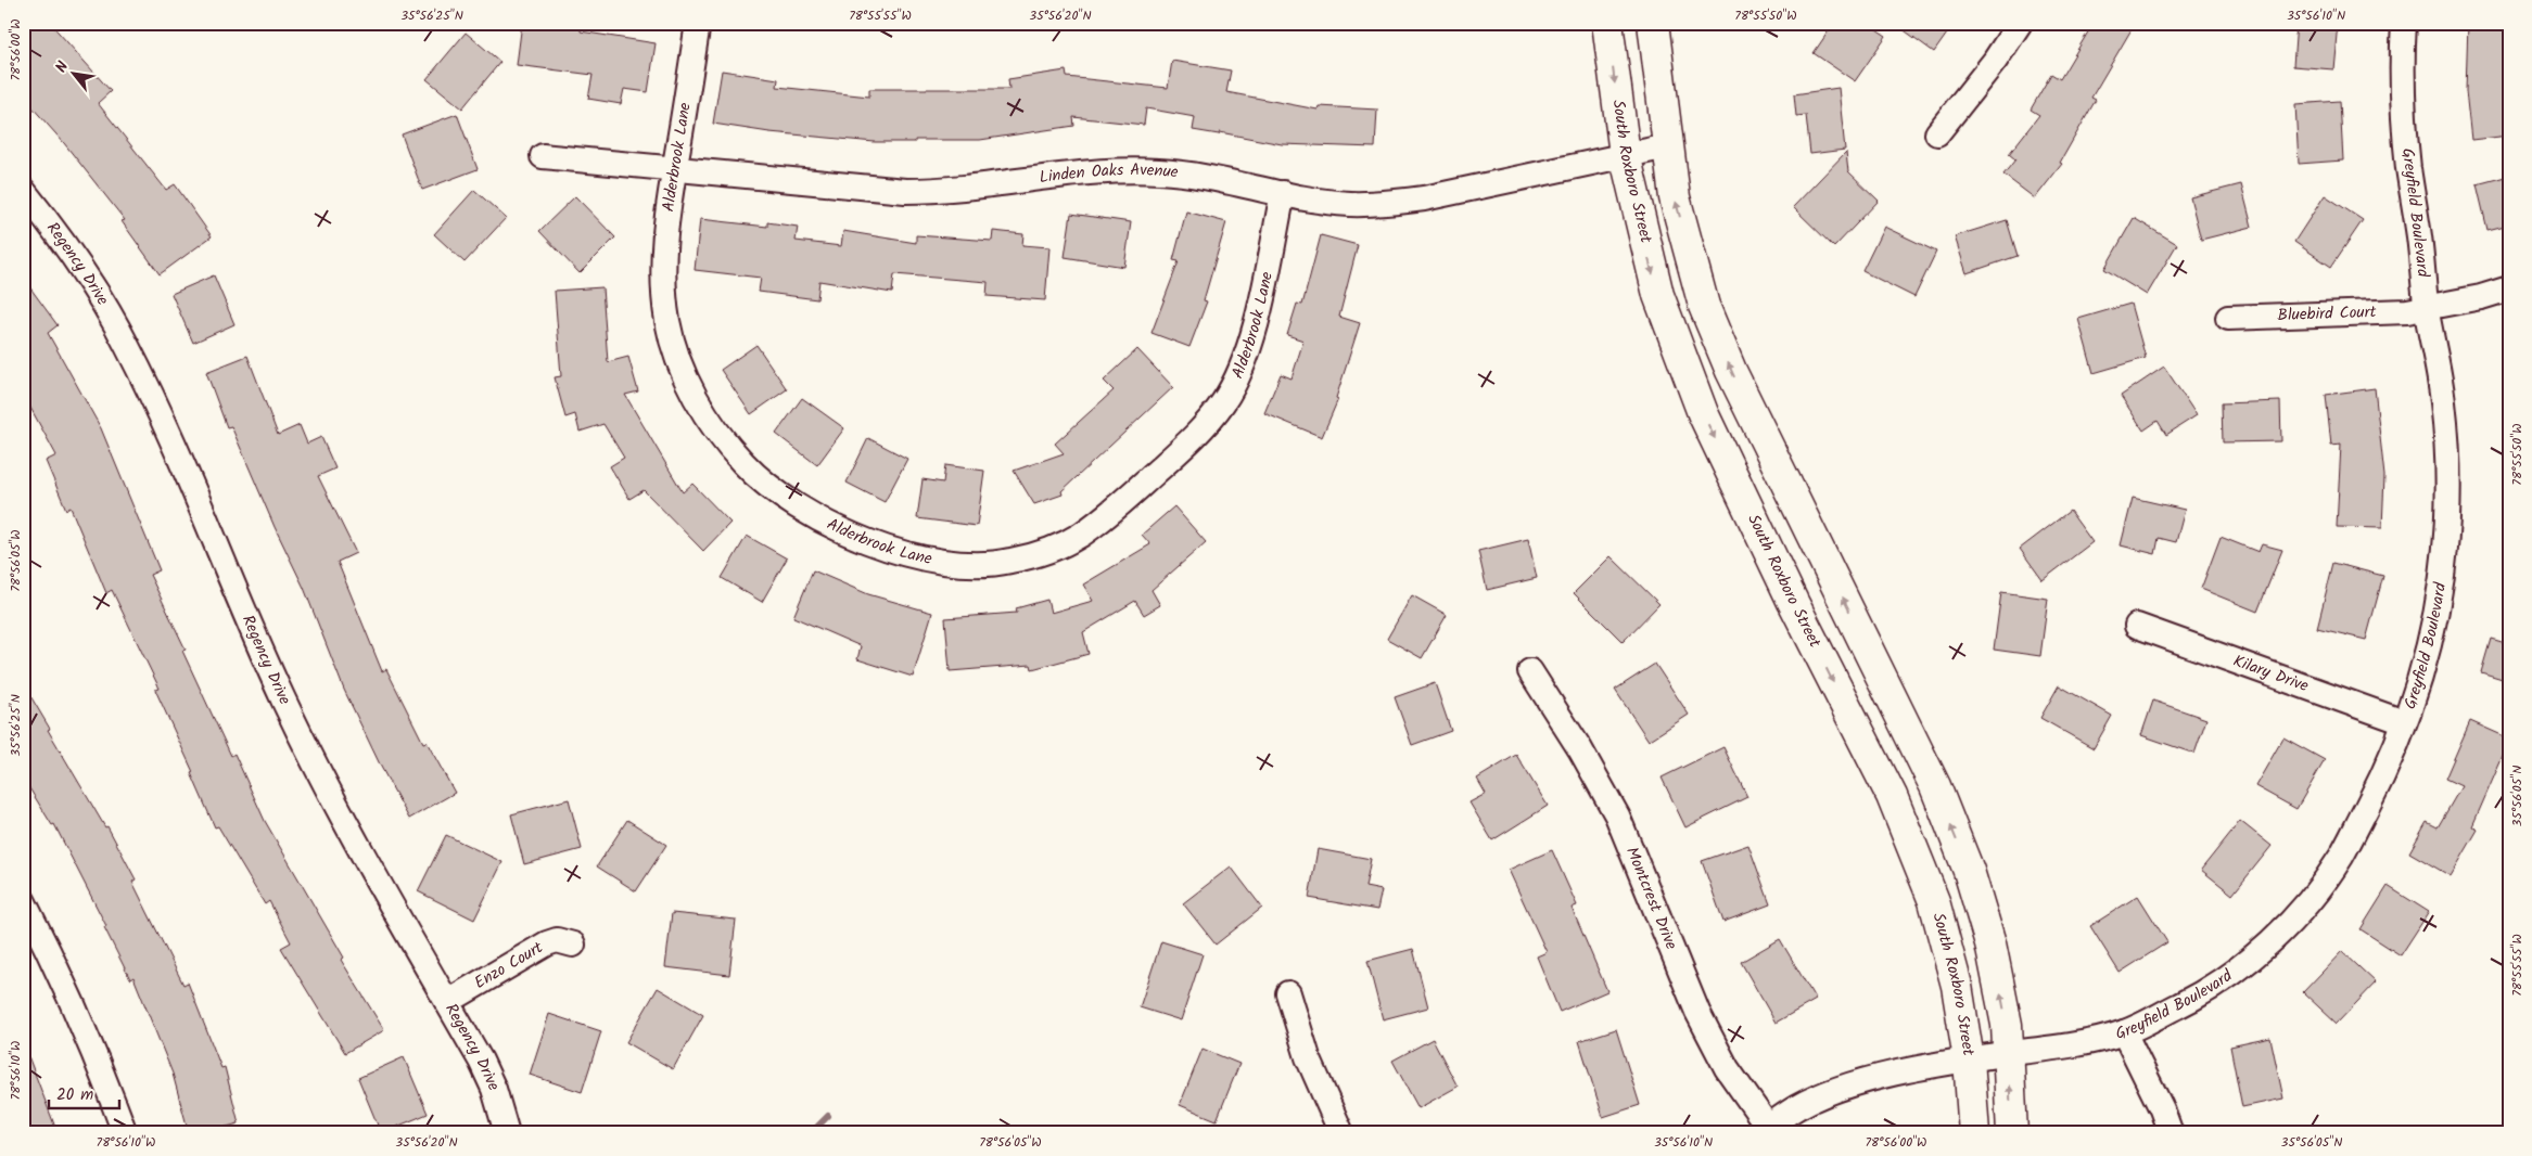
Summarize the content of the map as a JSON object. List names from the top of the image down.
{
  "streets": {
    "street": [
      "Alderbrook Lane",
      "South Roxboro Street",
      "Linden Oaks Avenue",
      "Greyfield Boulevard",
      "Regency Drive",
      "Bluebird Court",
      "Kilary Drive",
      "Montcrest Drive",
      "Enzo Court"
    ]
  },
  "crossings": [
    ["Alderbrook Lane", "Linden Oaks Avenue"],
    ["South Roxboro Street", "Linden Oaks Avenue"],
    ["South Roxboro Street", "Greyfield Boulevard"],
    ["Greyfield Boulevard", "Bluebird Court"],
    ["Greyfield Boulevard", "Kilary Drive"],
    ["Greyfield Boulevard", "Montcrest Drive"],
    ["Regency Drive", "Enzo Court"]
  ],
  "scale_bar": "20 m",
  "north": "top left",
  "coordinates": [
    "35°56'25\"N",
    "78°55'55\"W",
    "35°56'20\"N",
    "78°55'50\"W",
    "35°56'10\"N",
    "78°56'00\"W",
    "78°56'05\"W",
    "35°56'05\"N",
    "78°56'10\"W"
  ]
}
